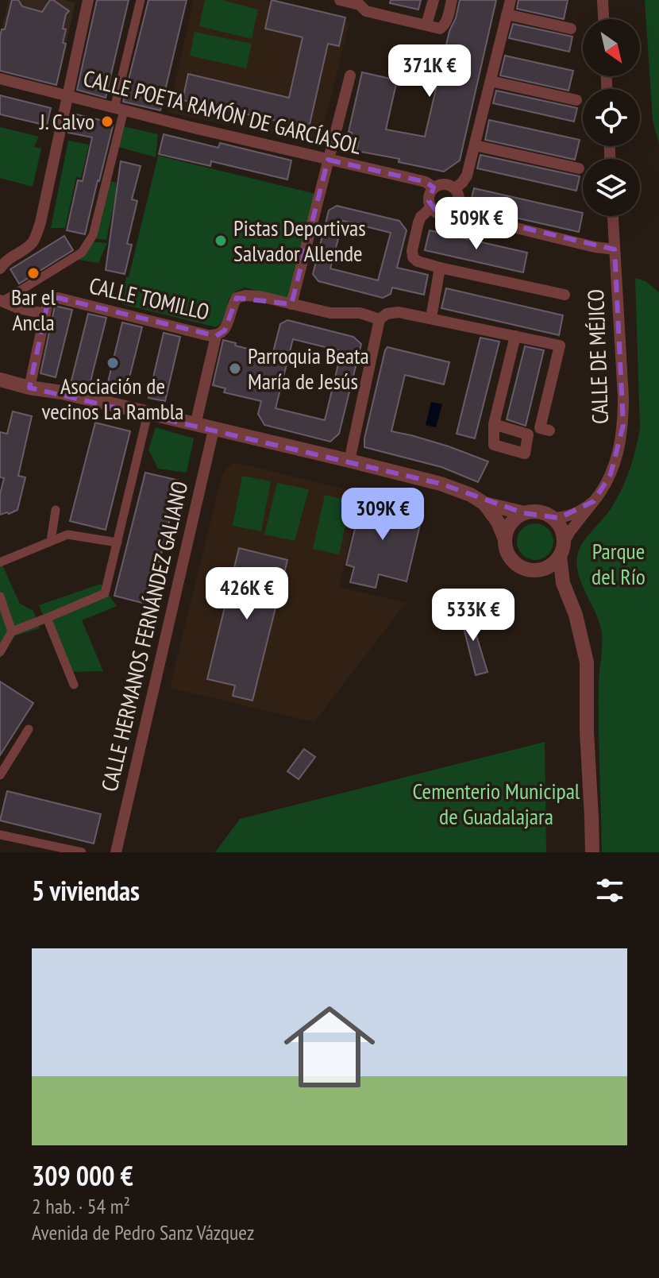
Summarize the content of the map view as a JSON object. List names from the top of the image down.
{
  "streets": {
    "street": [
      "CALLE POETA RAMÓN DE GARCÍASOL",
      "CALLE TOMILLO",
      "CALLE DE MÉJICO",
      "CALLE HERMANOS FERNÁNDEZ GALIANO"
    ]
  },
  "parks": ["Parque del Río", "Cementerio Municipal de Guadalajara"],
  "places": [
    "J. Calvo",
    "Pistas Deportivas Salvador Allende",
    "Bar el Ancla",
    "Asociación de vecinos La Rambla",
    "Parroquia Beata María de Jesús"
  ],
  "north": "bottom right",
  "page": {
    "price": [
      "371K €",
      "509K €",
      "309K €",
      "426K €",
      "533K €"
    ],
    "heading": "5 viviendas",
    "list": [
      {
        "name": "309 000 €",
        "note": "2 hab. · 54 m² · Avenida de Pedro Sanz Vázquez"
      }
    ]
  }
}
